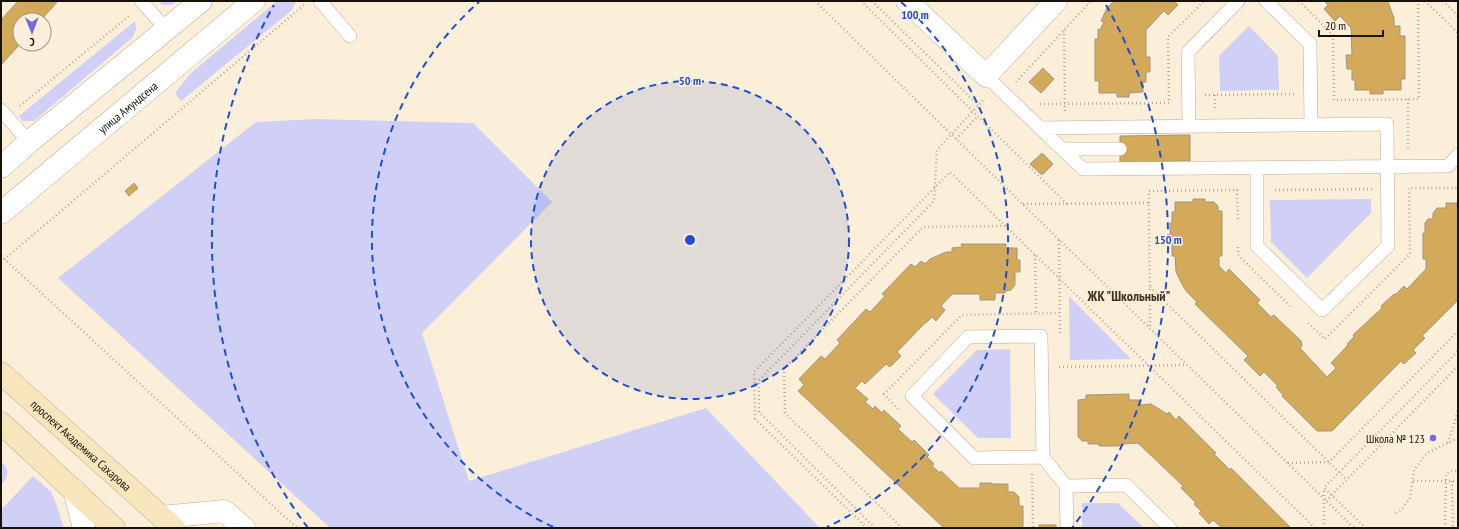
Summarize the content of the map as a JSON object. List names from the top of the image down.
{
  "streets": {
    "main road": ["проспект Академика Сахарова"],
    "street": ["улица Амундсена"]
  },
  "districts": ["ЖК \"Школьный\""],
  "places": ["Школа № 123"],
  "scale_bar": "20 m",
  "north": "bottom",
  "rings": ["100 m", "50 m", "150 m"]
}
